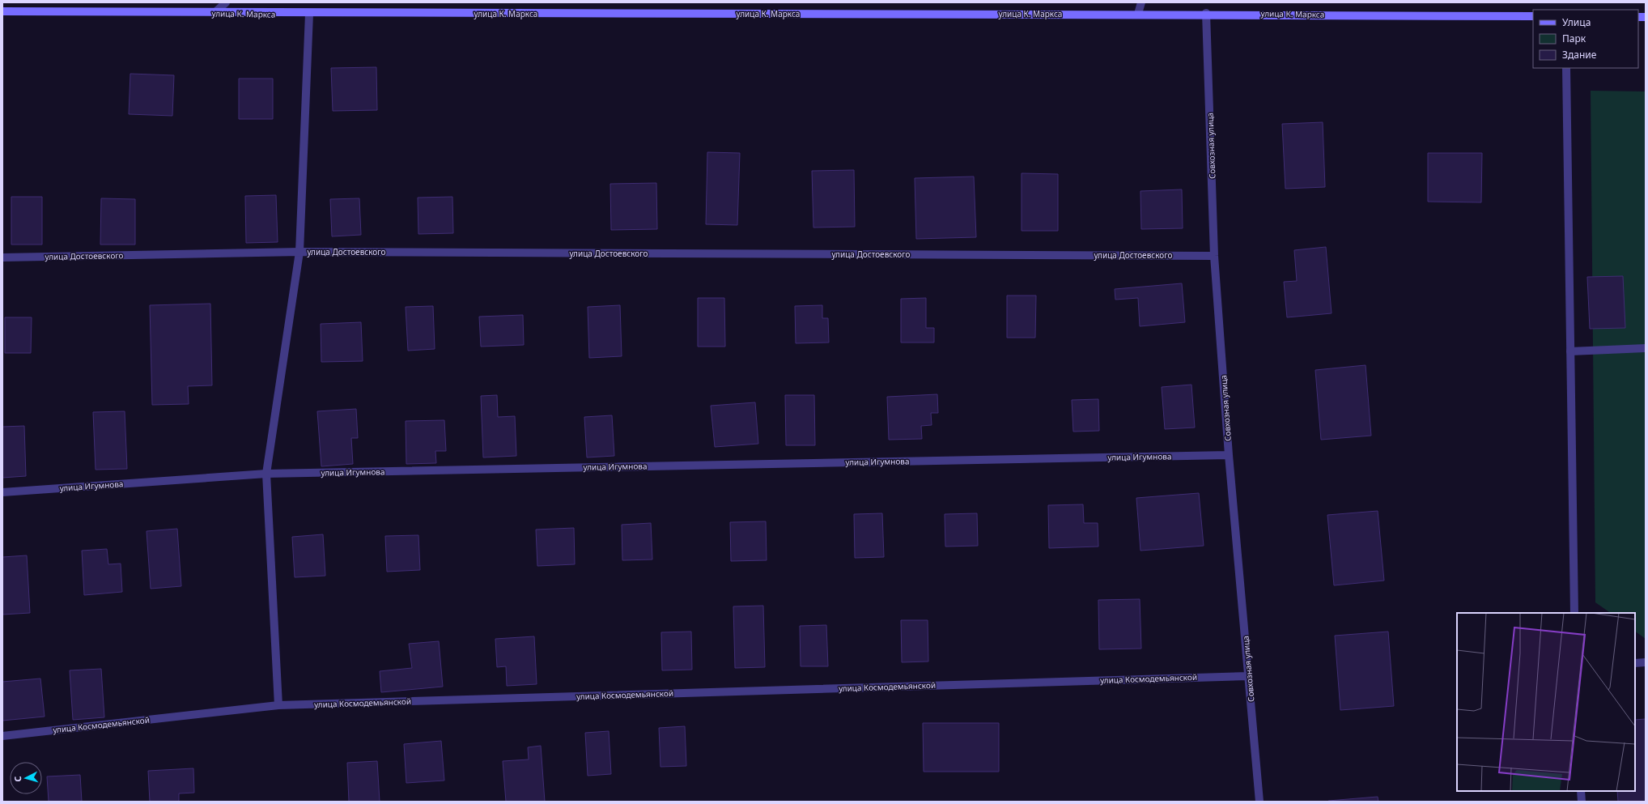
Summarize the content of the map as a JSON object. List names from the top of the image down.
{
  "streets": {
    "main road": ["улица К. Маркса"],
    "street": [
      "Совхозная улица",
      "улица Достоевского",
      "улица Игумнова",
      "улица Космодемьянской"
    ]
  },
  "crossings": [
    ["улица К. Маркса", "Совхозная улица"],
    ["Совхозная улица", "улица Достоевского"],
    ["Совхозная улица", "улица Игумнова"],
    ["Совхозная улица", "улица Космодемьянской"]
  ],
  "legend": ["Улица", "Парк", "Здание"],
  "north": "left"
}
